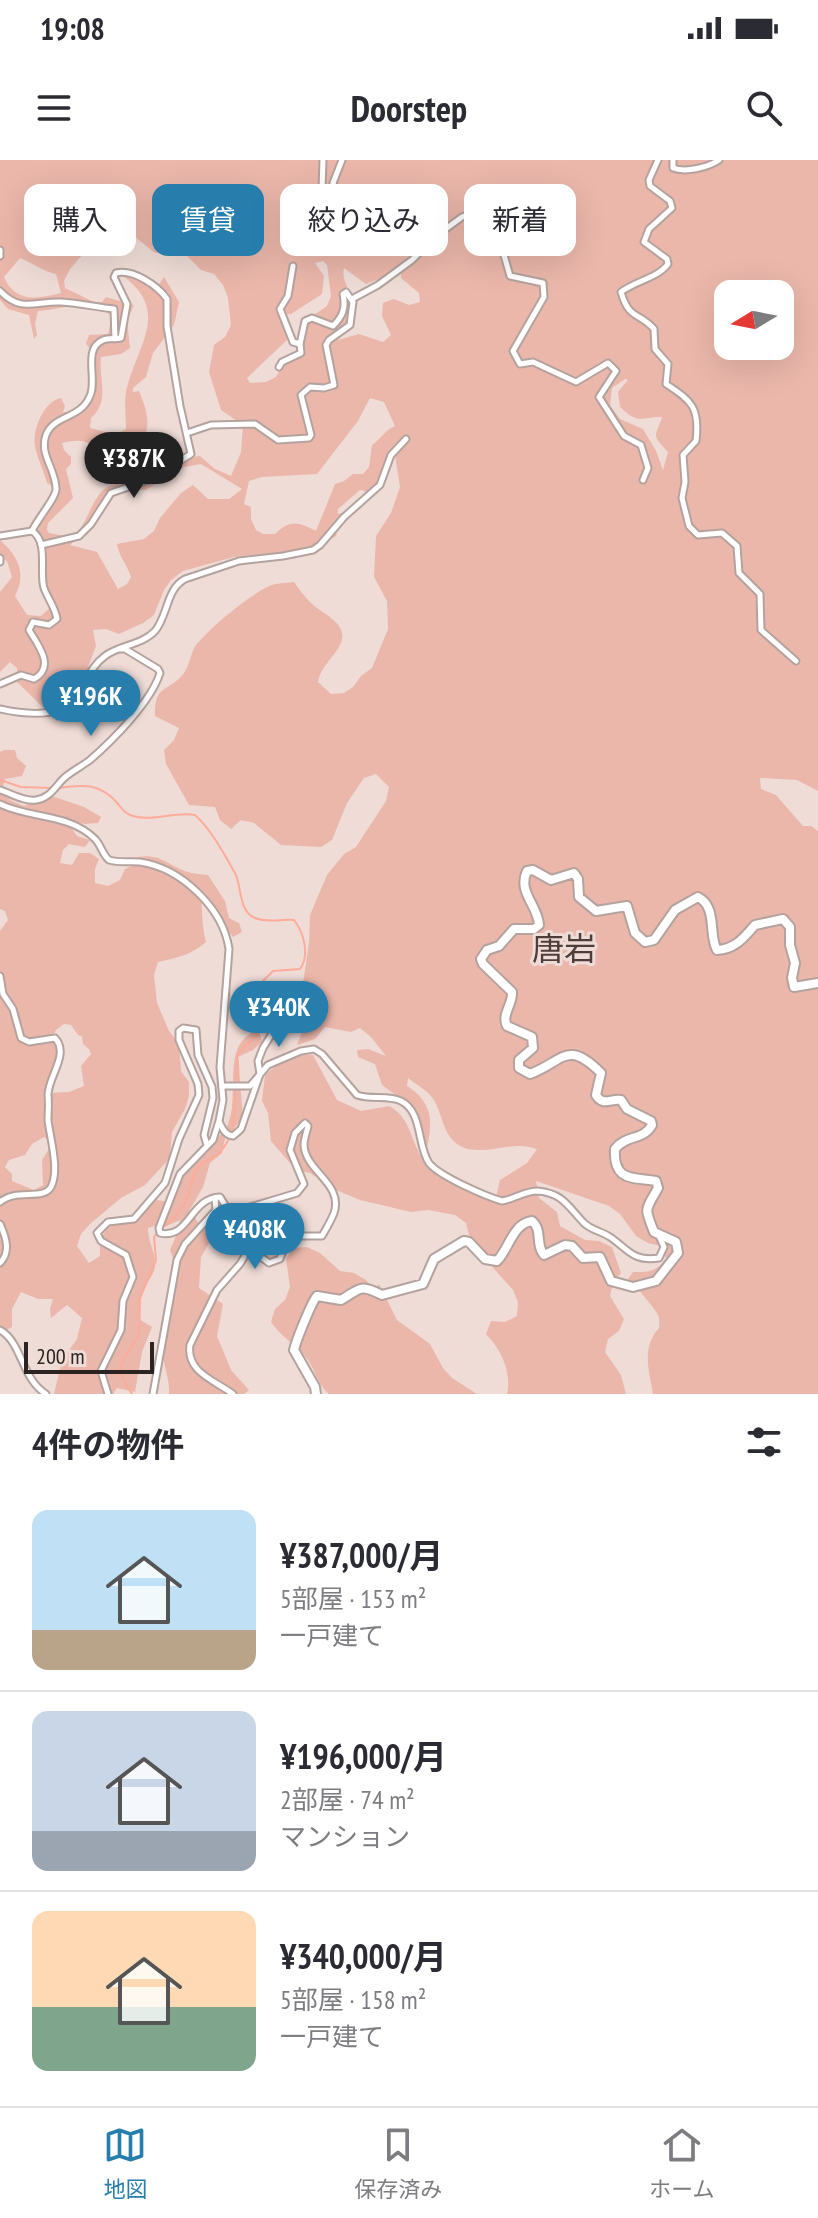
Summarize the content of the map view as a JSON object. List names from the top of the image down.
{
  "districts": ["唐岩"],
  "scale_bar": "200 m",
  "north": "left",
  "page": {
    "status": "19:08",
    "header": "Doorstep",
    "chip": [
      "購入",
      "賃貸",
      "絞り込み",
      "新着"
    ],
    "price": [
      "¥387K",
      "¥196K",
      "¥340K",
      "¥408K"
    ],
    "scale": "200 m",
    "heading": "4件の物件",
    "list": [
      {
        "name": "¥387,000/月",
        "note": "5部屋 · 153 m² · 一戸建て"
      },
      {
        "name": "¥196,000/月",
        "note": "2部屋 · 74 m² · マンション"
      },
      {
        "name": "¥340,000/月",
        "note": "5部屋 · 158 m² · 一戸建て"
      }
    ],
    "tabs": ["地図", "保存済み", "ホーム"]
  }
}
